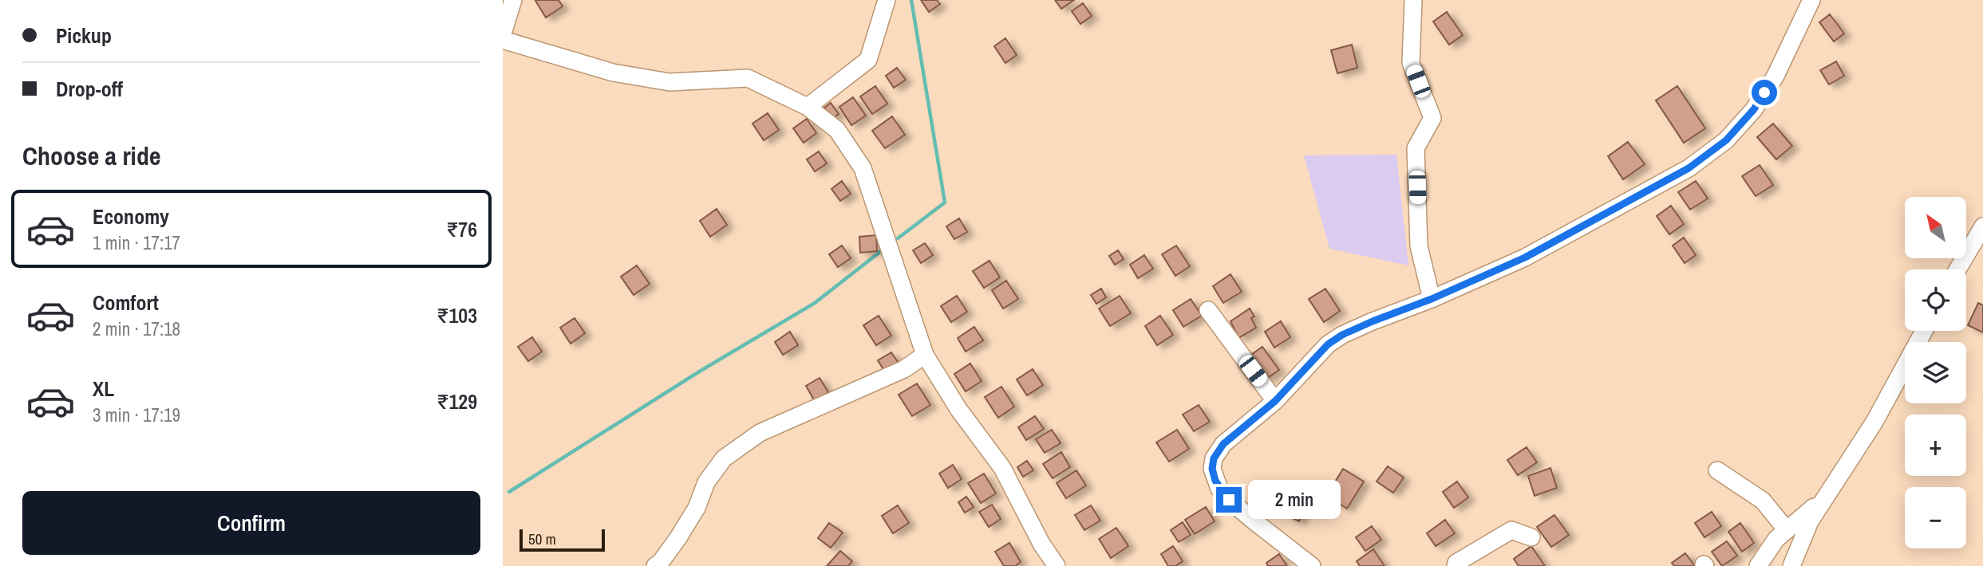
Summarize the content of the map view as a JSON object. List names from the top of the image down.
{
  "scale_bar": "50 m",
  "north": "top left",
  "page": {
    "banner": ["Pickup", "Drop-off"],
    "heading": "Choose a ride",
    "list": [
      {
        "name": "Economy",
        "note": "1 min · 17:17",
        "value": "₹76"
      },
      {
        "name": "Comfort",
        "note": "2 min · 17:18",
        "value": "₹103"
      },
      {
        "name": "XL",
        "note": "3 min · 17:19",
        "value": "₹129"
      }
    ],
    "map_buttons": ["+", "−"],
    "buttons": "Confirm",
    "bubble": "2 min",
    "scale": "50 m"
  }
}
